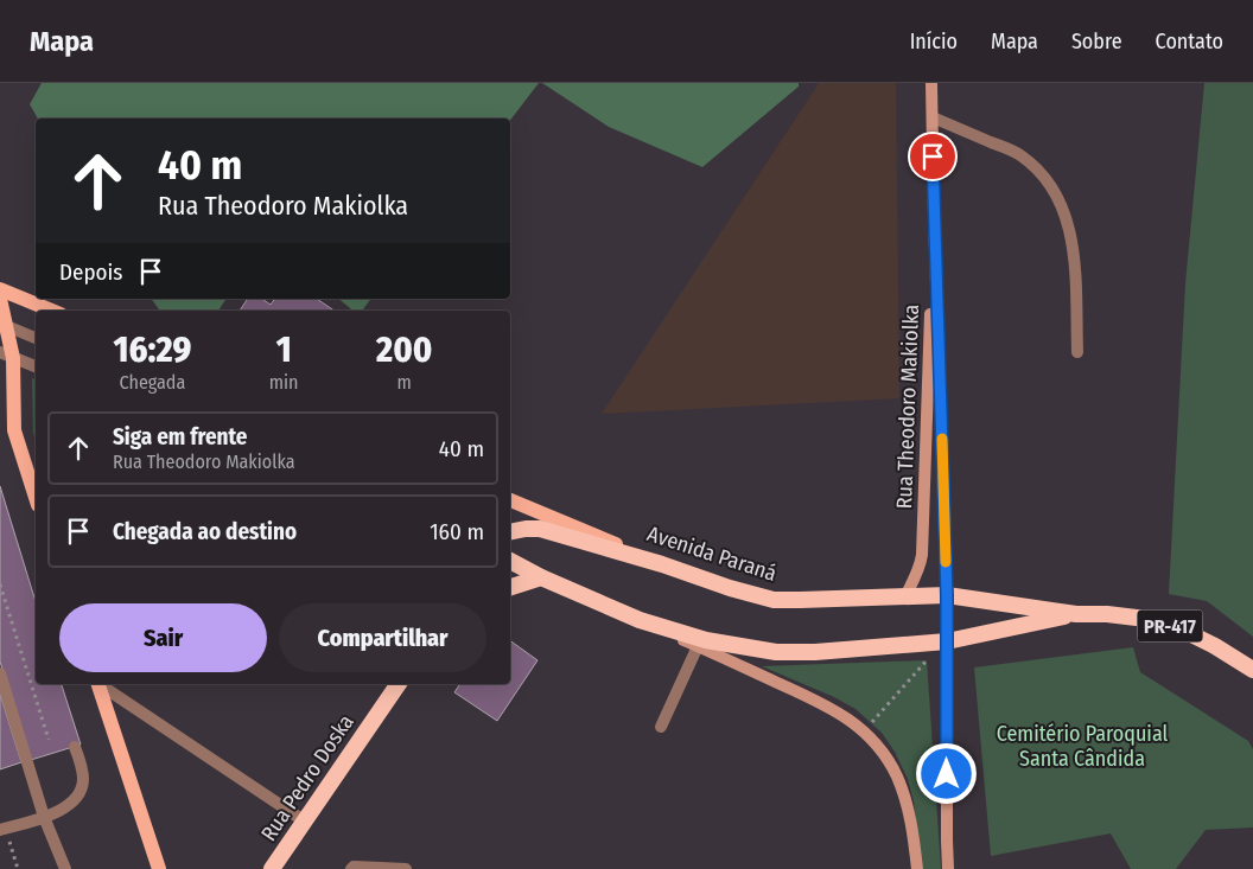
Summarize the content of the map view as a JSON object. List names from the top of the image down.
{
  "streets": {
    "highway": ["Avenida Paraná", "PR-417", "Rua Pedro Doska"],
    "main road": ["Rua Theodoro Makiolka"]
  },
  "crossings": [
    ["Rua Theodoro Makiolka", "Avenida Paraná"],
    ["Rua Theodoro Makiolka", "PR-417"],
    ["Avenida Paraná", "PR-417"]
  ],
  "parks": ["Cemitério Paroquial Santa Cândida"],
  "page": {
    "header": "Mapa",
    "nav": [
      "Início",
      "Mapa",
      "Sobre",
      "Contato"
    ],
    "turn": ["40 m", "Rua Theodoro Makiolka"],
    "then": "Depois",
    "eta": [
      "16:29",
      "Chegada",
      "1",
      "min",
      "200",
      "m"
    ],
    "list": [
      {
        "name": "Siga em frente",
        "note": "Rua Theodoro Makiolka",
        "value": "40 m"
      },
      {
        "name": "Chegada ao destino",
        "value": "160 m"
      }
    ],
    "buttons": ["Sair", "Compartilhar"]
  }
}
